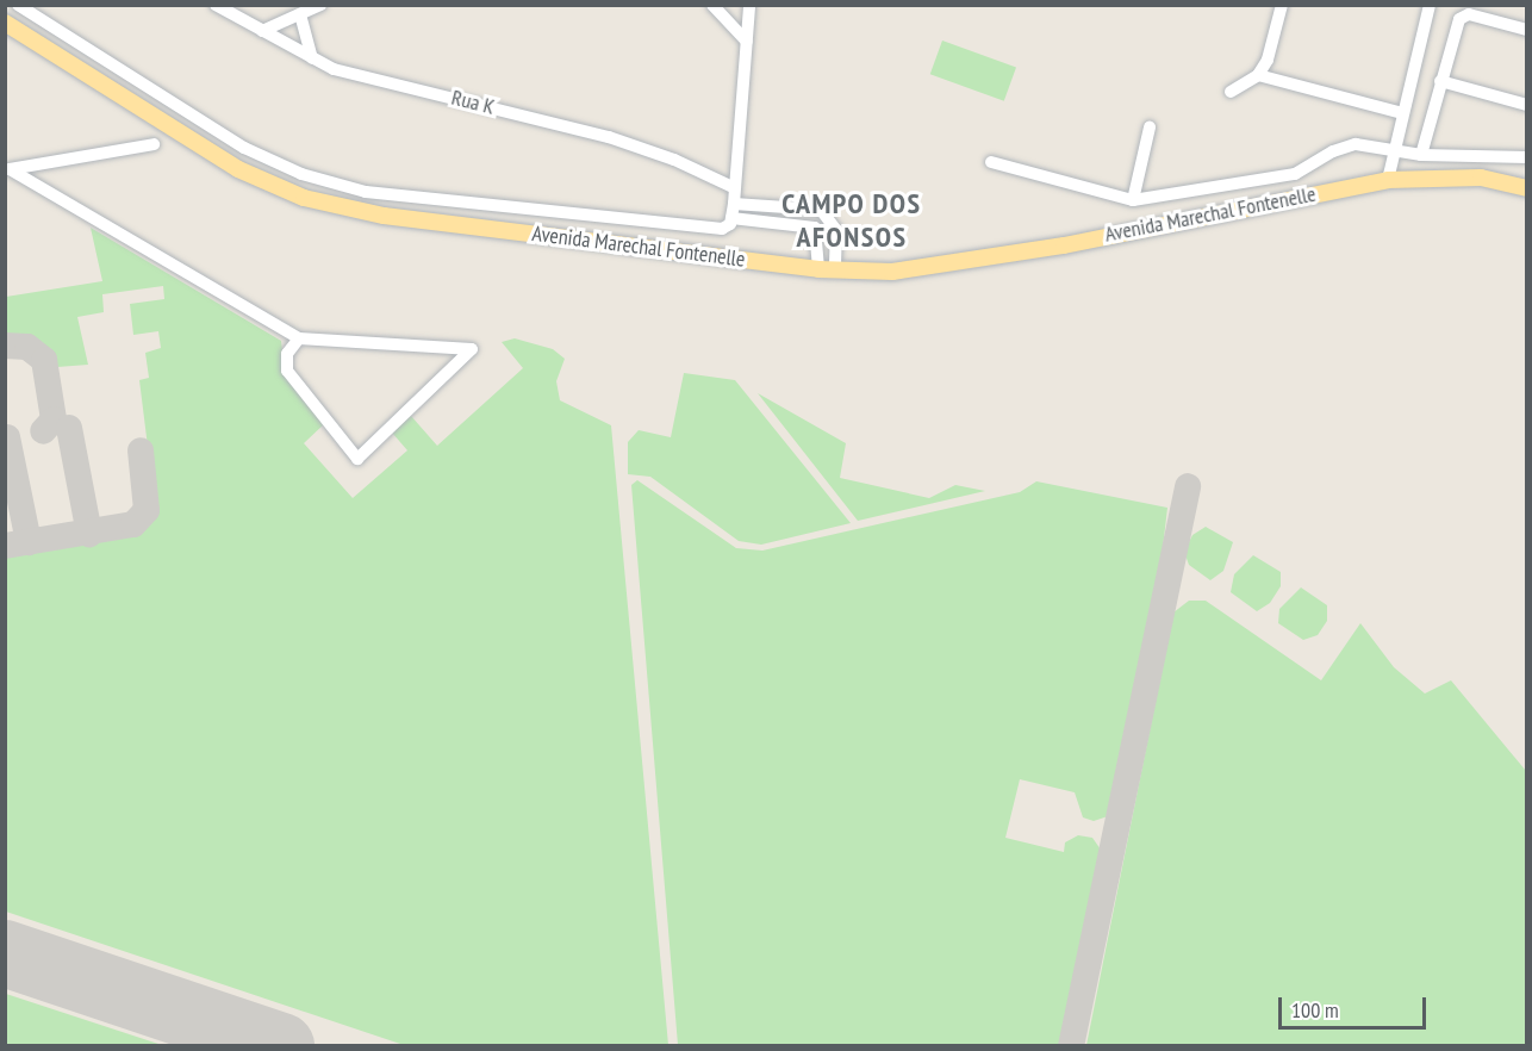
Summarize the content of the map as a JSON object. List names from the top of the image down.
{
  "streets": {
    "main road": ["Avenida Marechal Fontenelle"],
    "street": ["Rua K"]
  },
  "districts": ["CAMPO DOS AFONSOS"],
  "scale_bar": "100 m"
}
